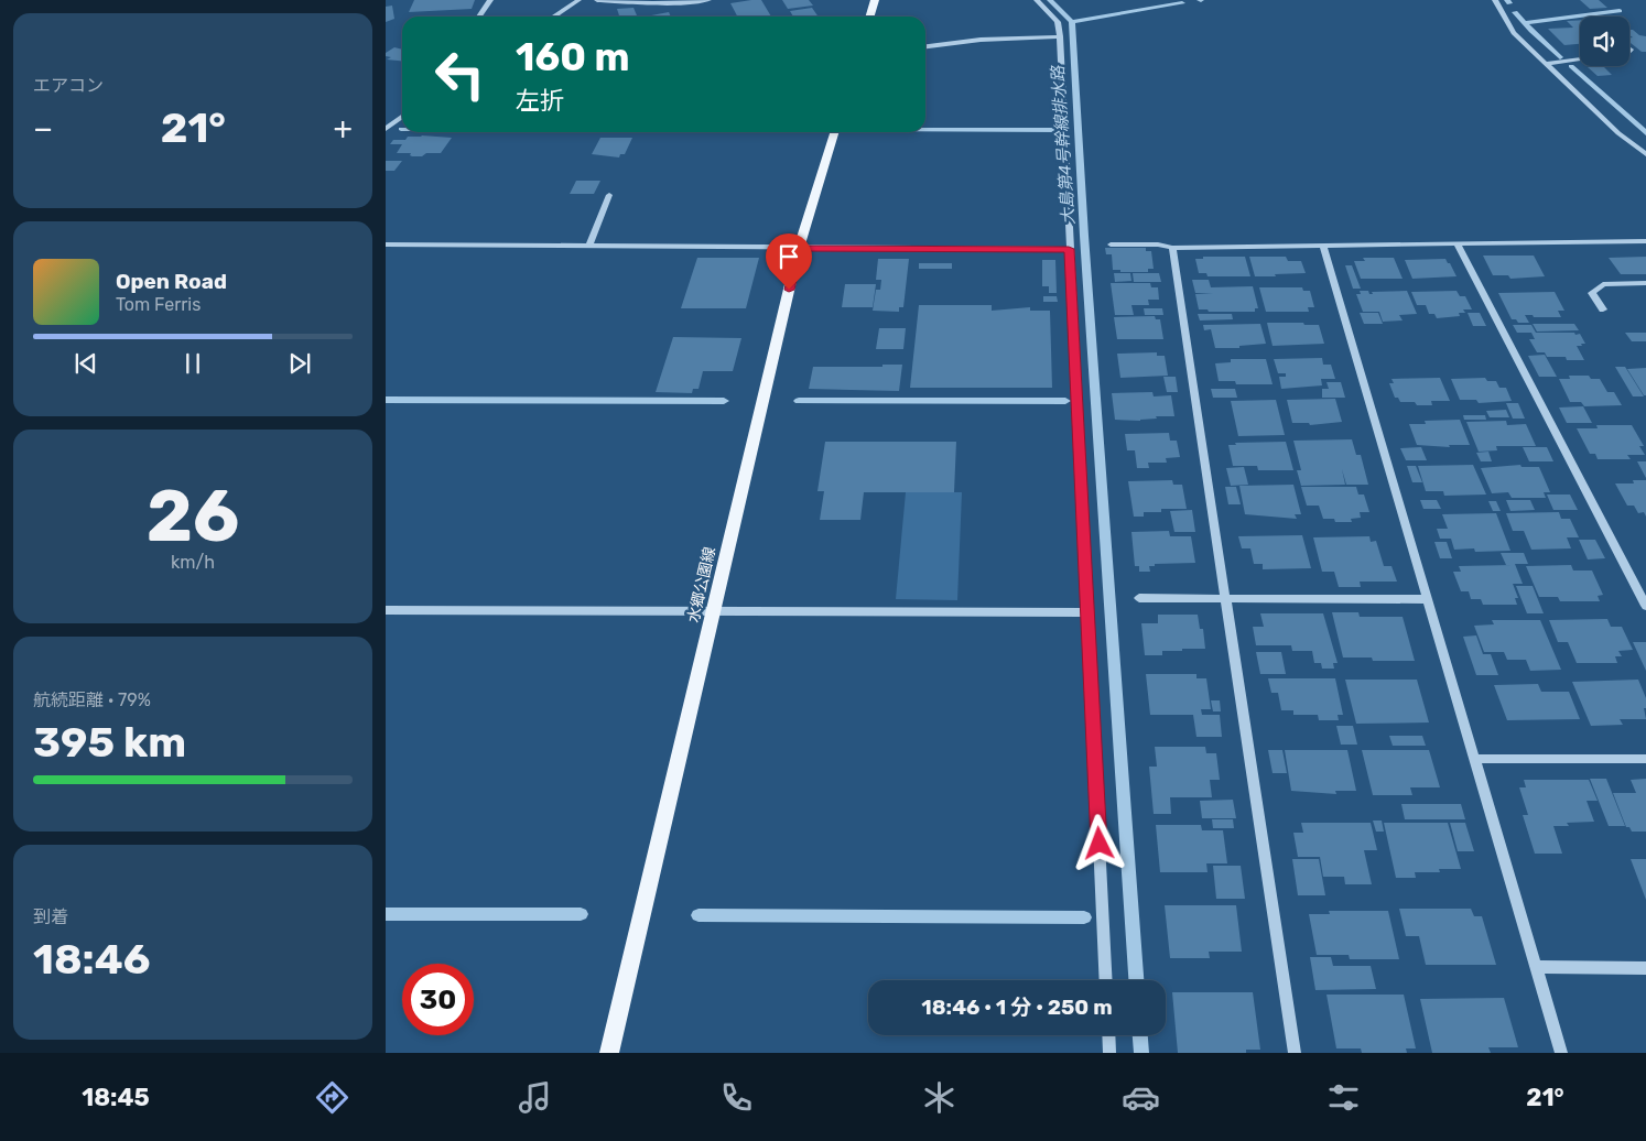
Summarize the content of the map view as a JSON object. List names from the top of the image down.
{
  "streets": {
    "main road": ["水郷公園線"]
  },
  "water": ["大島第4号幹線排水路"],
  "page": {
    "tile": [
      "エアコン",
      ["26", "km/h"],
      ["航続距離 · 79%", "395 km"],
      ["到着", "18:46"]
    ],
    "turn": ["160 m", "左折"],
    "heat": ["−", "21°", "+"],
    "song": ["Open Road", "Tom Ferris"],
    "limit": "30",
    "trip": "18:46 · 1 分 · 250 m",
    "tabs": ["18:45", "21°"]
  }
}
